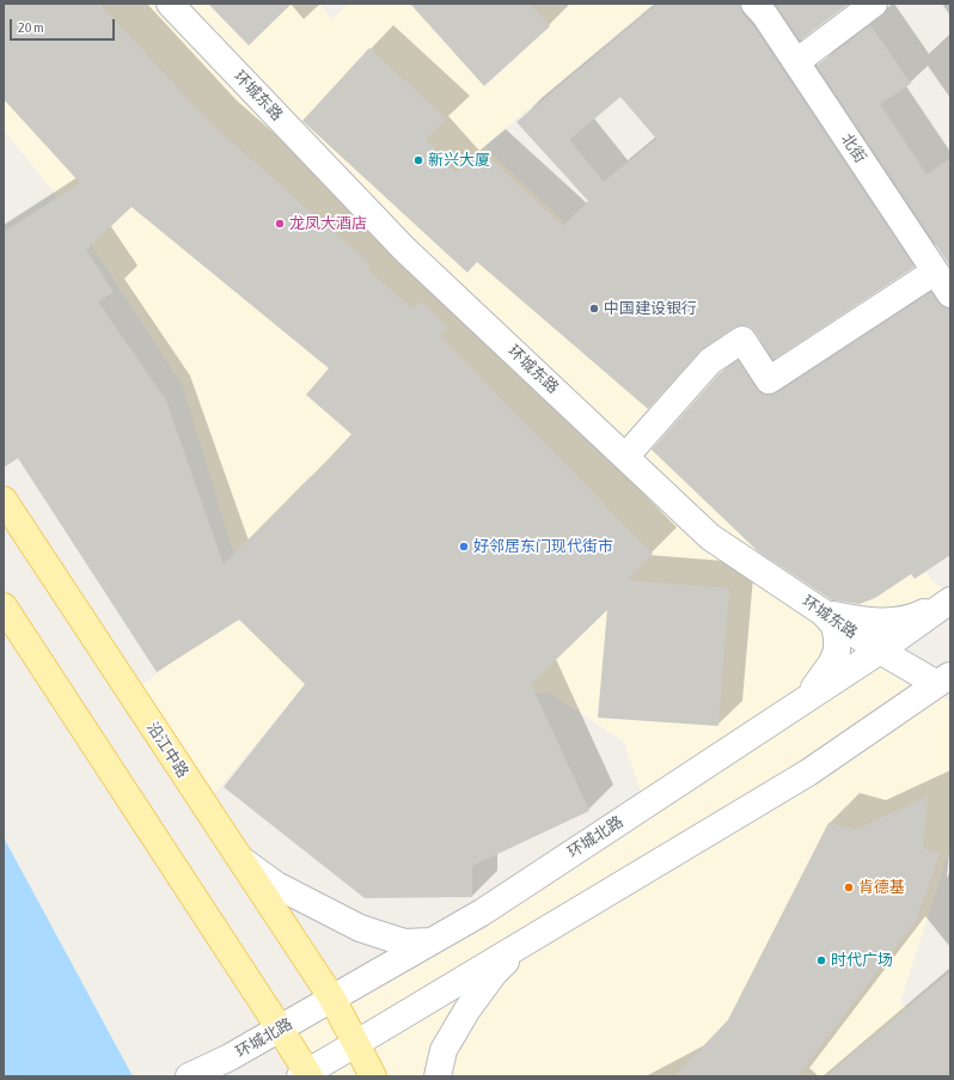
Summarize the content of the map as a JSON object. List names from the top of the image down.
{
  "streets": {
    "main road": ["沿江中路"],
    "street": ["环城东路", "北街", "环城北路"]
  },
  "crossings": [
    ["环城东路", "环城北路"],
    ["沿江中路", "环城北路"]
  ],
  "places": [
    "新兴大厦",
    "龙凤大酒店",
    "中国建设银行",
    "好邻居东门现代街市",
    "肯德基",
    "时代广场"
  ],
  "scale_bar": "20 m"
}
